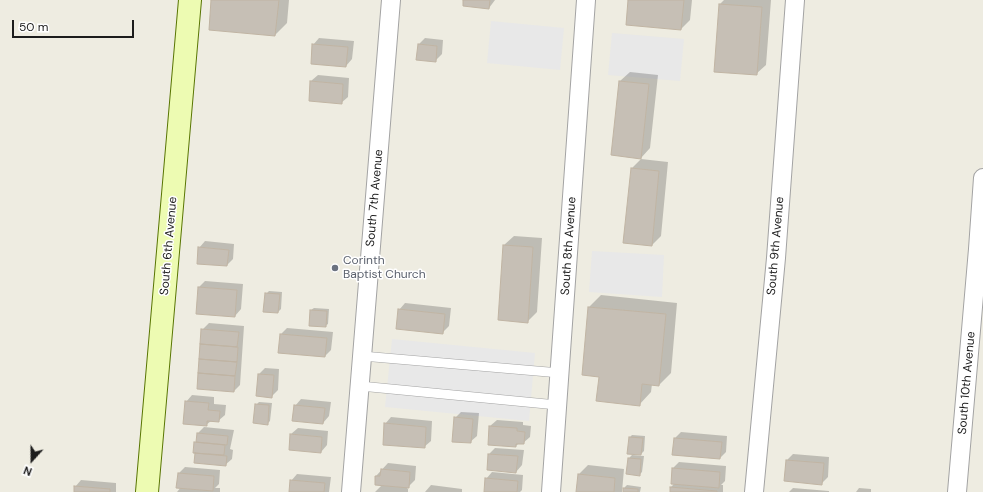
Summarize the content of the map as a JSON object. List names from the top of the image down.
{
  "streets": {
    "street": [
      "South 7th Avenue",
      "South 6th Avenue",
      "South 8th Avenue",
      "South 9th Avenue",
      "South 10th Avenue"
    ]
  },
  "places": ["Corinth Baptist Church"],
  "scale_bar": "50 m",
  "north": "bottom"
}
